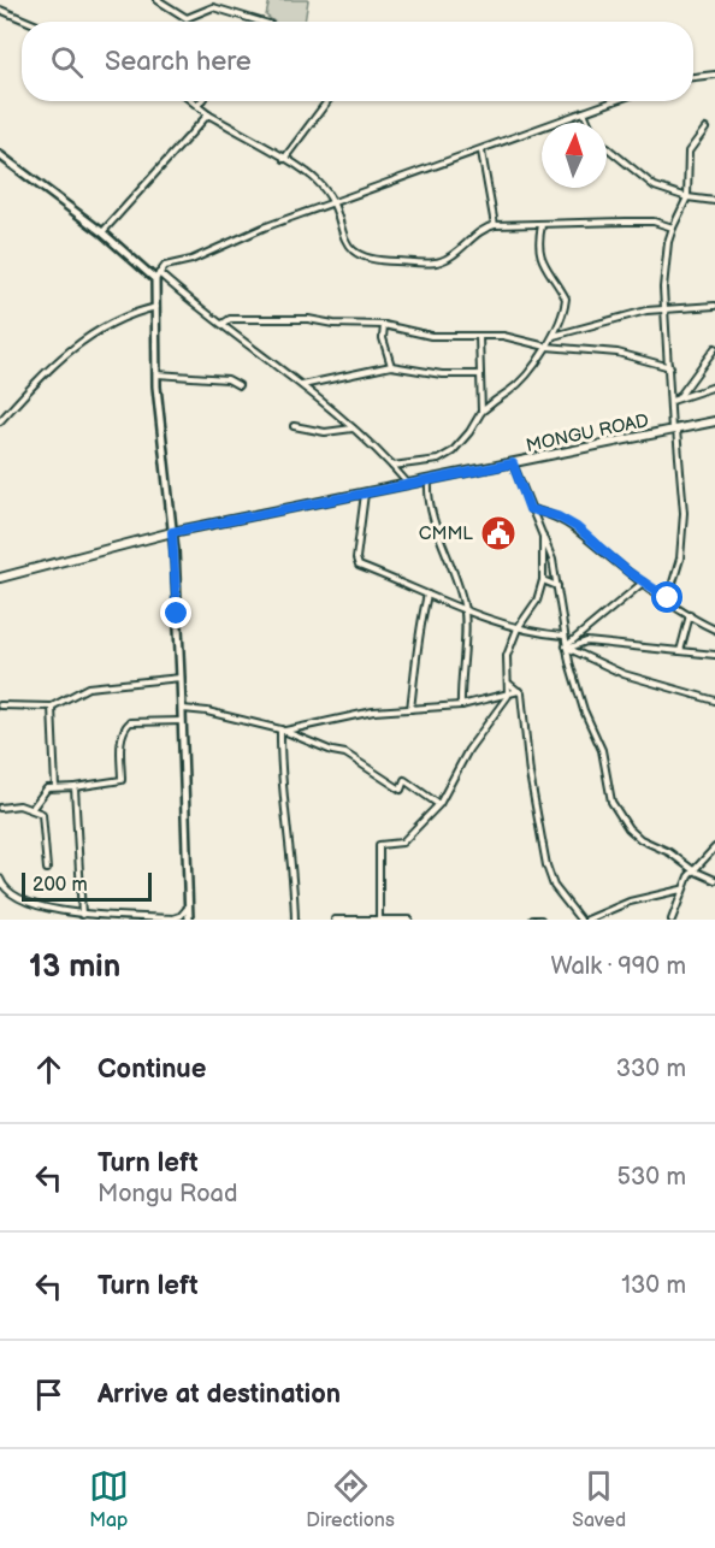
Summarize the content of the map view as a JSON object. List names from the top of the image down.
{
  "streets": {
    "main road": ["MONGU ROAD"]
  },
  "places": {
    "public building": ["CMML"]
  },
  "scale_bar": "200 m",
  "north": "top",
  "page": {
    "search": "Search here",
    "scale": "200 m",
    "heading": ["13 min", "Walk · 990 m"],
    "list": [
      ["Continue", "330 m"],
      ["Turn left", "Mongu Road", "530 m"],
      ["Turn left", "130 m"],
      "Arrive at destination"
    ],
    "nav": ["Map", "Directions", "Saved"]
  }
}
